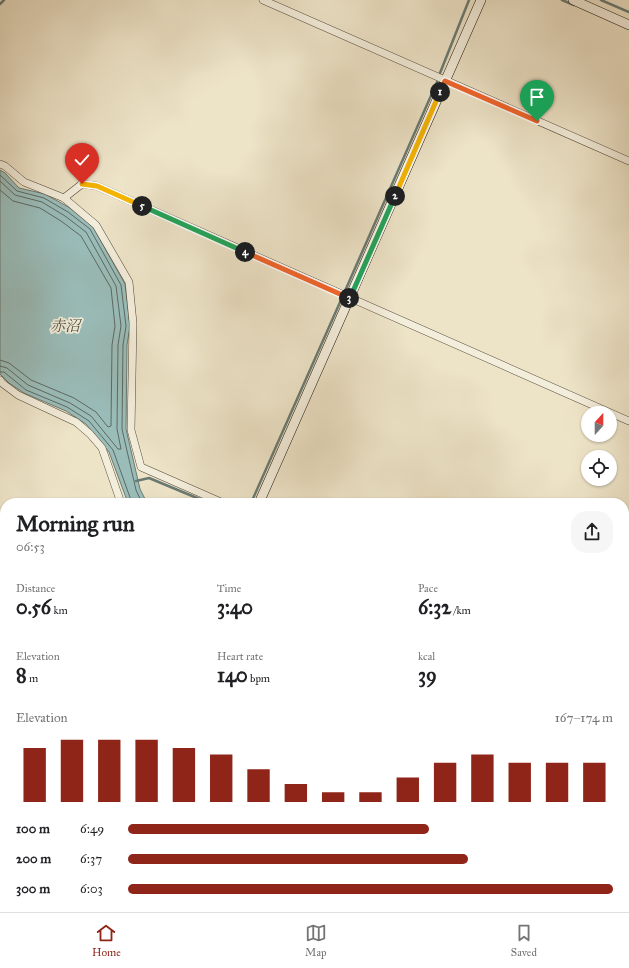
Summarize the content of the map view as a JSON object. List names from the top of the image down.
{
  "water": ["赤沼"],
  "north": "top",
  "page": {
    "pins": [
      "1",
      "2",
      "5",
      "4",
      "3"
    ],
    "heading": ["Morning run", "06:53"],
    "stats": [
      ["Distance", "0.56 km"],
      ["Time", "3:40"],
      ["Pace", "6:32 /km"],
      ["Elevation", "8 m"],
      ["Heart rate", "140 bpm"],
      ["kcal", "39"]
    ],
    "chart": ["Elevation", "167–174 m"],
    "list": [
      {
        "name": "100 m",
        "note": "6:49"
      },
      {
        "name": "200 m",
        "note": "6:37"
      },
      {
        "name": "300 m",
        "note": "6:03"
      }
    ],
    "tabs": ["Home", "Map", "Saved"]
  }
}
